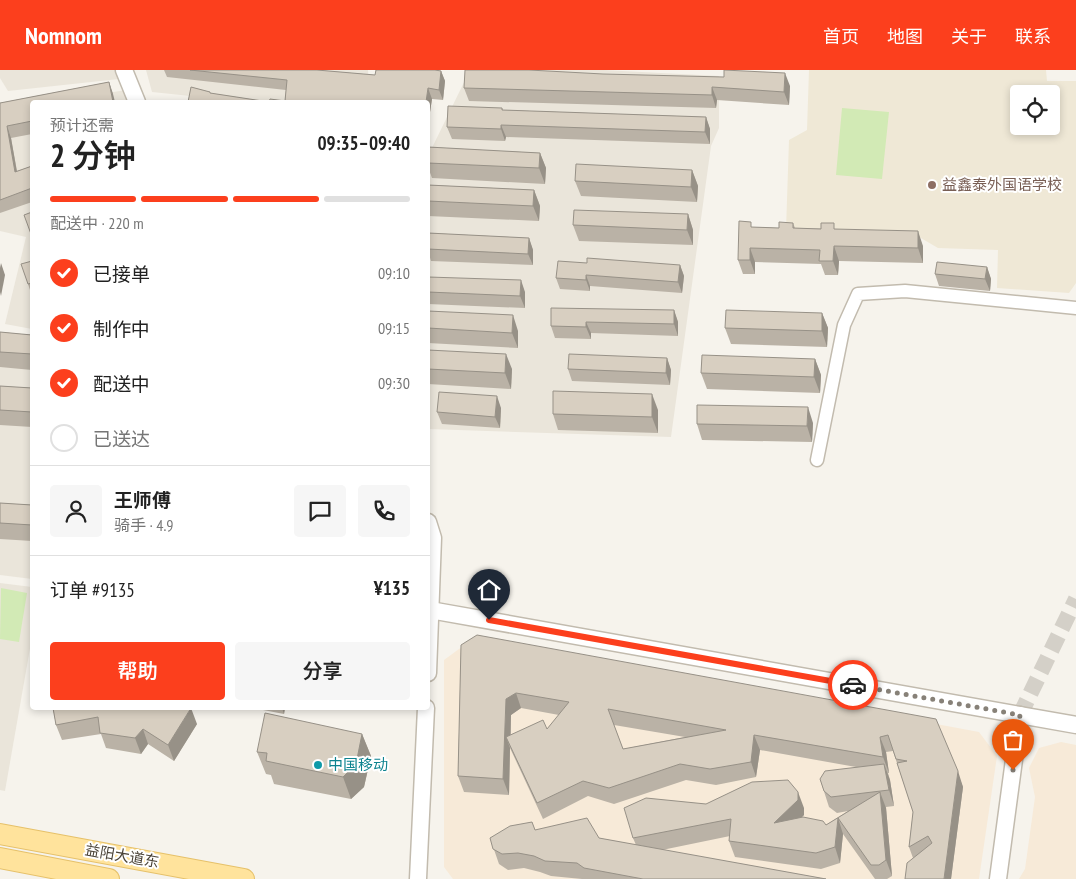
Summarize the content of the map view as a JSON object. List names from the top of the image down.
{
  "streets": {
    "main road": ["益阳大道东"]
  },
  "places": ["益鑫泰外国语学校", "中国移动"],
  "page": {
    "header": "Nomnom",
    "nav": [
      "首页",
      "地图",
      "关于",
      "联系"
    ],
    "heading": ["2 分钟", "预计还需", "09:35–09:40"],
    "panel": [
      "王师傅",
      "骑手 · 4.9",
      "订单 #9135",
      "¥135"
    ],
    "bar": "配送中 · 220 m",
    "list": [
      ["已接单", "09:10"],
      ["制作中", "09:15"],
      ["配送中", "09:30"],
      "已送达"
    ],
    "buttons": ["帮助", "分享"]
  }
}
